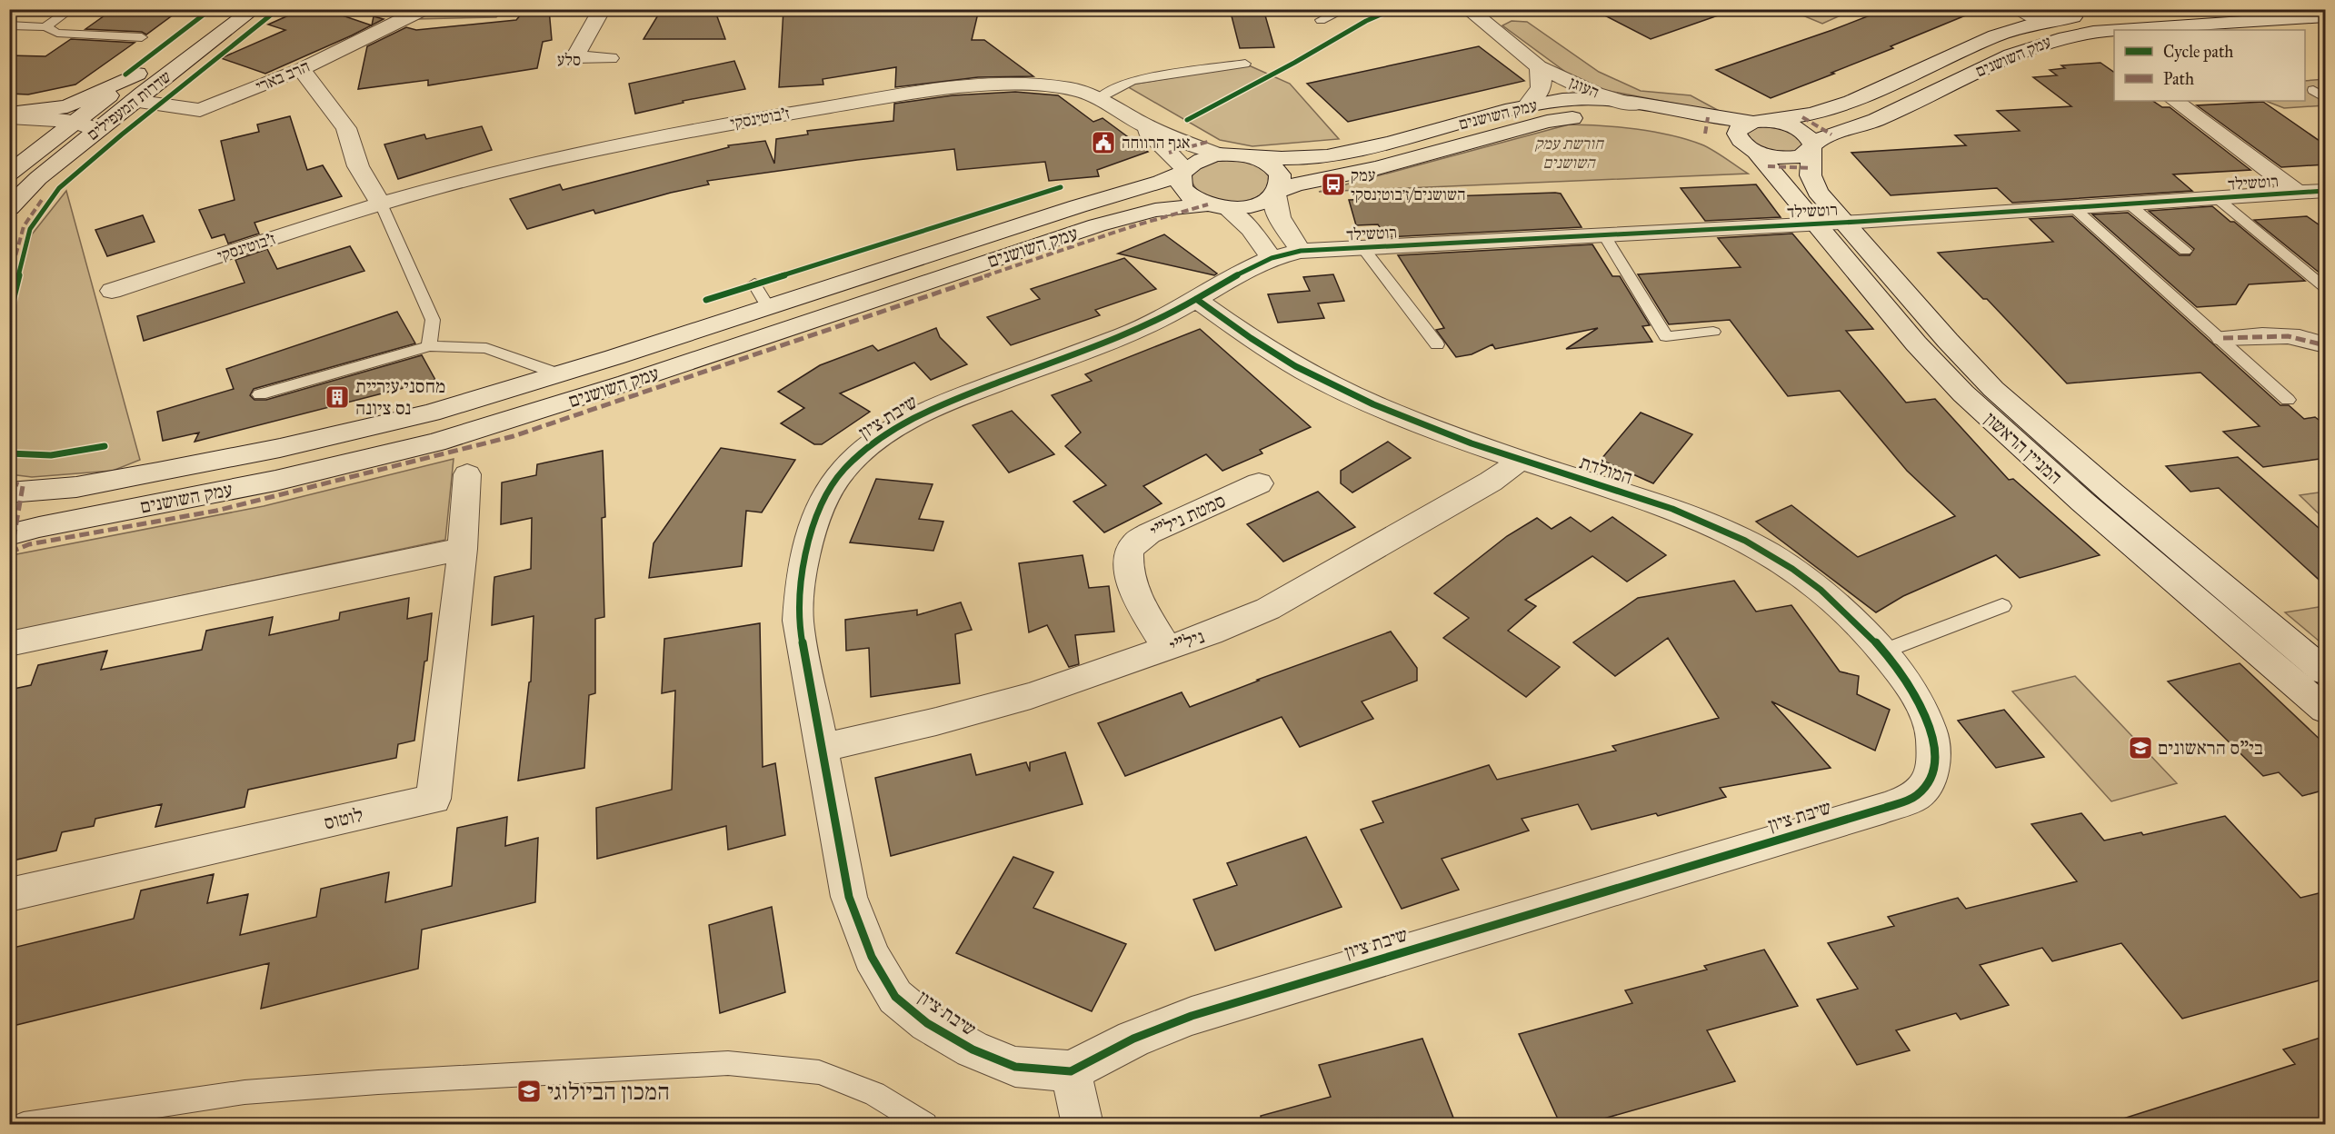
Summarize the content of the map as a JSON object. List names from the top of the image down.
{
  "streets": {
    "street": [
      "עמק השושנים",
      "הרב בארי",
      "העוגן",
      "שדרות המעפילים",
      "ז'בוטינסקי",
      "רוטשילד",
      "שיבת ציון",
      "המניין הראשון",
      "המולדת",
      "סמטת ניל\"י",
      "ניל\"י",
      "לוטוס"
    ]
  },
  "crossings": [
    ["עמק השושנים", "העוגן"],
    ["עמק השושנים", "ז'בוטינסקי"],
    ["עמק השושנים", "המניין הראשון"],
    ["הרב בארי", "שדרות המעפילים"],
    ["רוטשילד", "שיבת ציון"],
    ["רוטשילד", "המניין הראשון"],
    ["שיבת ציון", "המולדת"],
    ["שיבת ציון", "ניל\"י"],
    ["המולדת", "ניל\"י"],
    ["סמטת ניל\"י", "ניל\"י"]
  ],
  "districts": ["סלע"],
  "parks": ["חורשת עמק השושנים"],
  "places": {
    "public building": ["אגף הרווחה"],
    "bus stop": ["עמק השושנים/ז׳בוטינסקי"],
    "building": ["מחסני עיריית נס ציונה"],
    "school or university": ["בי\"ס הראשונים", "המכון הביולוגי"]
  },
  "legend": ["Cycle path", "Path"]
}
